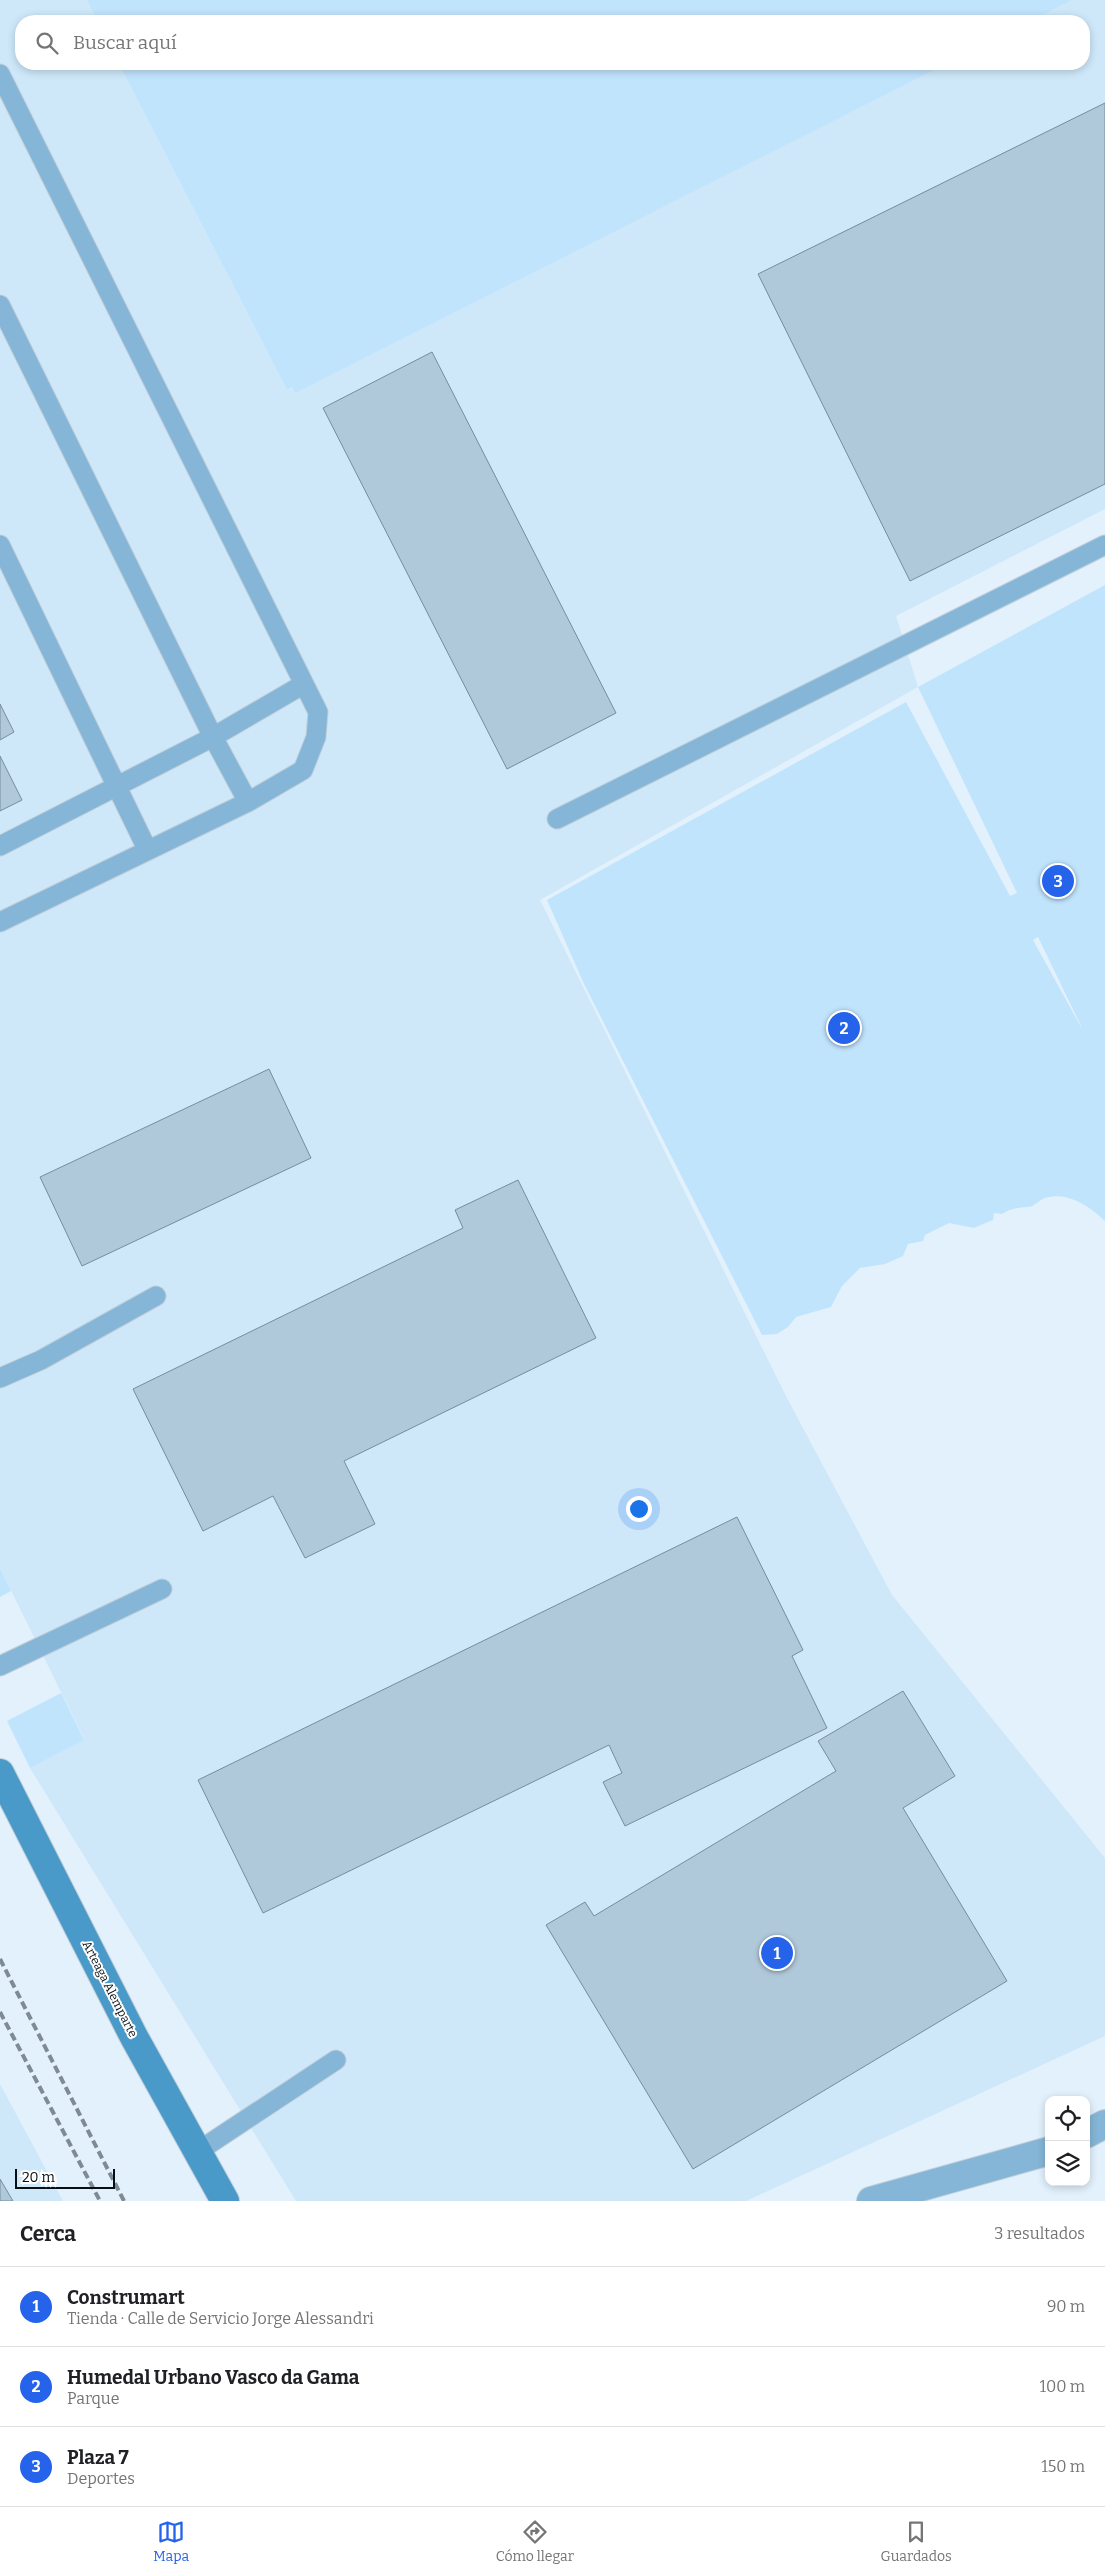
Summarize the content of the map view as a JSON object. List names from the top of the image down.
{
  "streets": {
    "main road": ["Arteaga Alemparte"]
  },
  "scale_bar": "20 m",
  "page": {
    "search": "Buscar aquí",
    "pins": ["3", "2", "1"],
    "scale": "20 m",
    "heading": ["Cerca", "3 resultados"],
    "list": [
      {
        "mark": "1",
        "name": "Construmart",
        "note": "Tienda · Calle de Servicio Jorge Alessandri",
        "value": "90 m"
      },
      {
        "mark": "2",
        "name": "Humedal Urbano Vasco da Gama",
        "note": "Parque",
        "value": "100 m"
      },
      {
        "mark": "3",
        "name": "Plaza 7",
        "note": "Deportes",
        "value": "150 m"
      }
    ],
    "nav": ["Mapa", "Cómo llegar", "Guardados"]
  }
}
